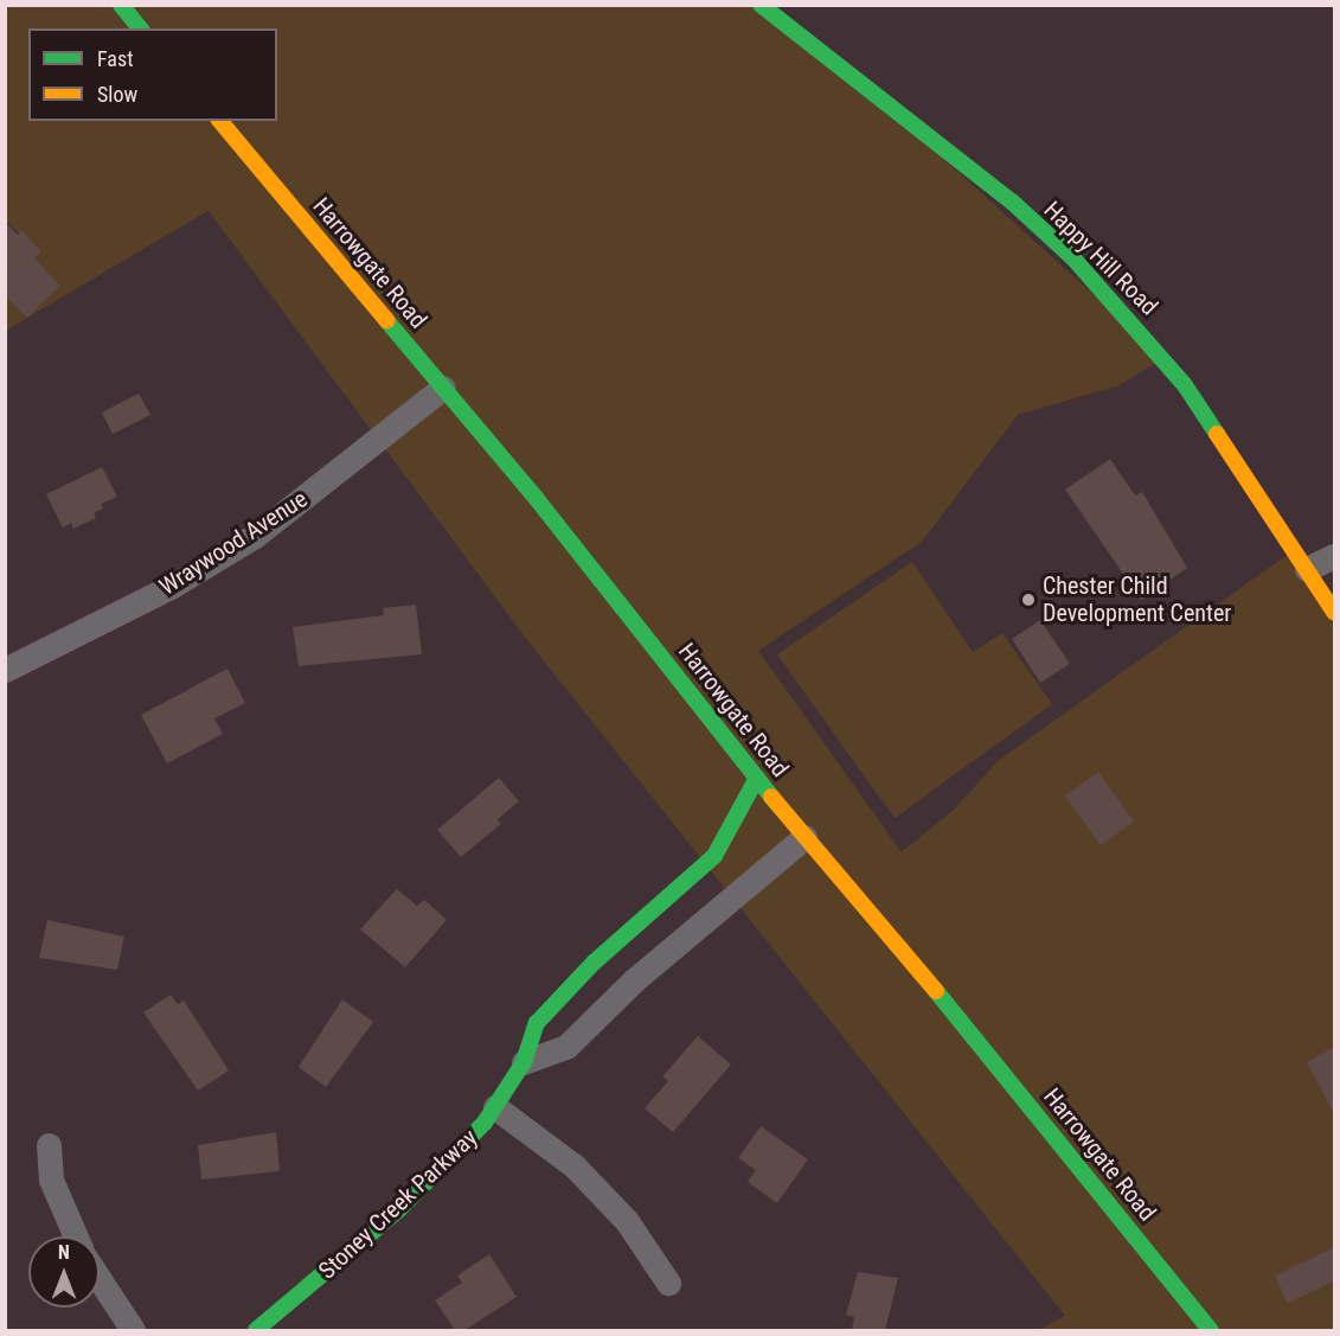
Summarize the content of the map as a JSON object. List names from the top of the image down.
{
  "streets": {
    "street": [
      "Happy Hill Road",
      "Harrowgate Road",
      "Wraywood Avenue",
      "Stoney Creek Parkway"
    ]
  },
  "crossings": [
    ["Harrowgate Road", "Wraywood Avenue"],
    ["Harrowgate Road", "Stoney Creek Parkway"]
  ],
  "places": ["Chester Child Development Center"],
  "legend": ["Fast", "Slow"],
  "north": "top"
}
